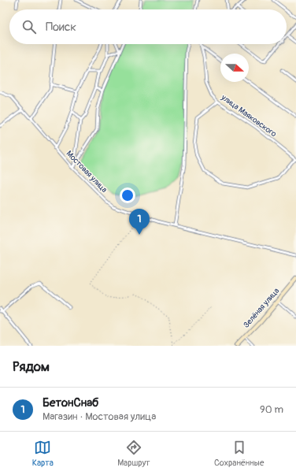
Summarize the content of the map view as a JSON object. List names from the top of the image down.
{
  "streets": {
    "main road": ["Зелёная улица"],
    "street": ["улица Маяковского", "Мостовая улица"]
  },
  "north": "right",
  "page": {
    "search": "Поиск",
    "pins": "1",
    "heading": "Рядом",
    "list": [
      {
        "mark": "1",
        "name": "БетонСнаб",
        "note": "Магазин · Мостовая улица",
        "value": "90 m"
      }
    ],
    "nav": ["Карта", "Маршрут", "Сохранённые"]
  }
}
